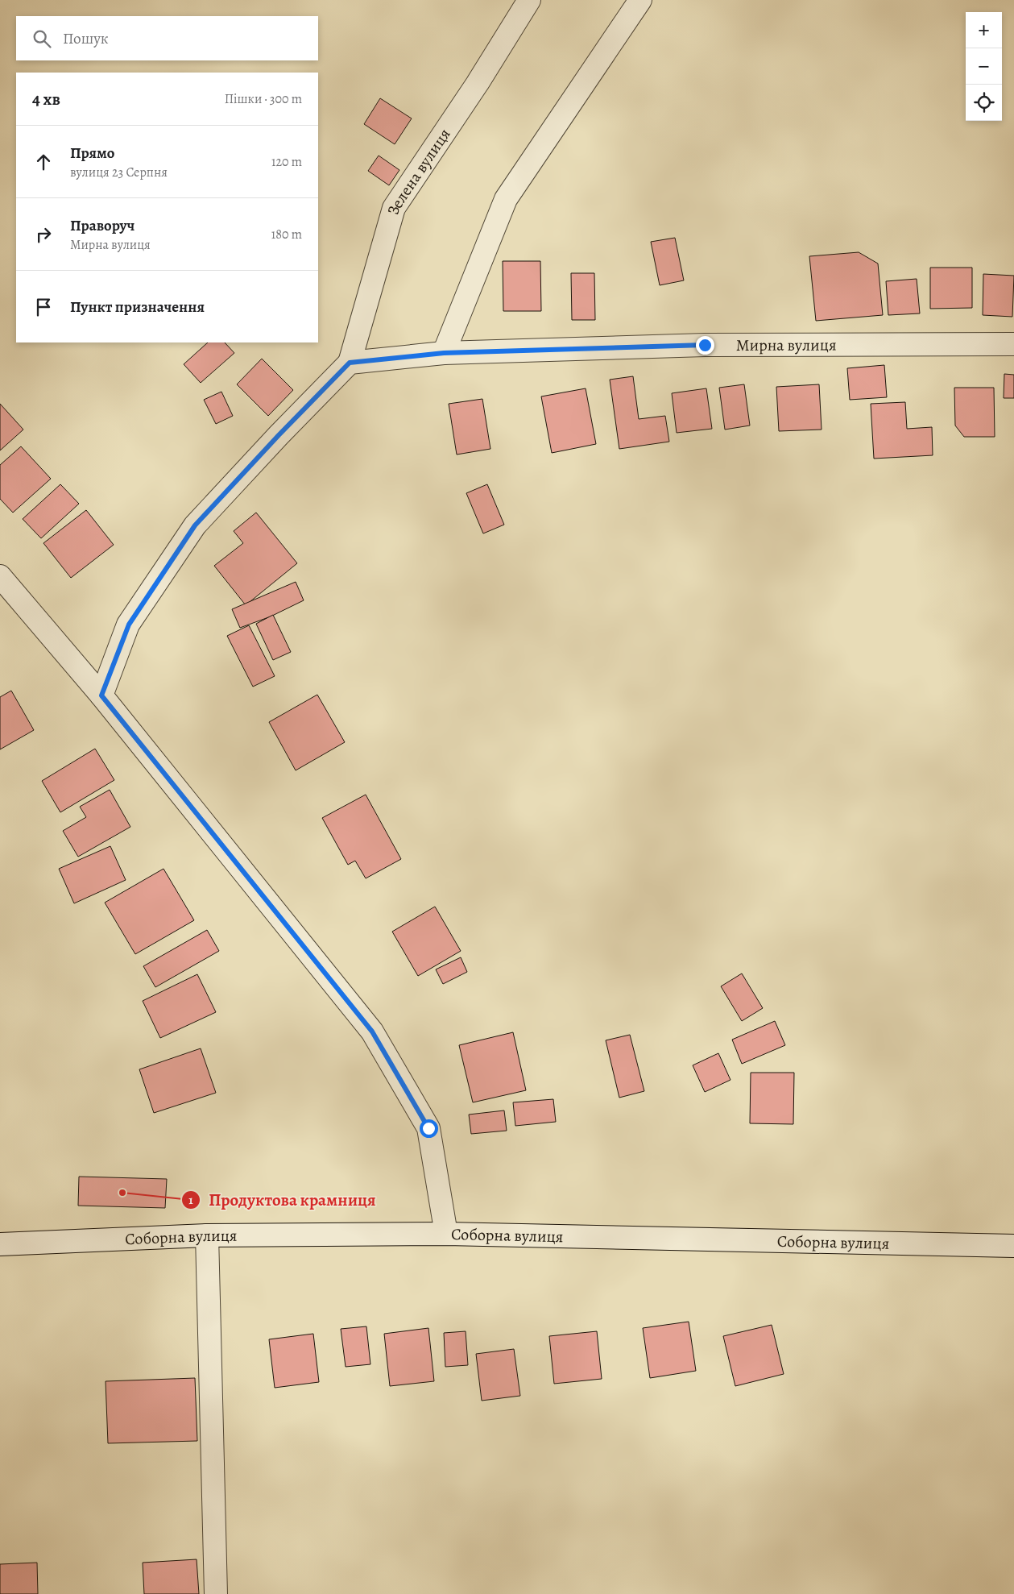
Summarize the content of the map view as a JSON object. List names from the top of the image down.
{
  "streets": {
    "street": ["Зелена вулиця", "Мирна вулиця", "Соборна вулиця"]
  },
  "crossings": [
    ["Зелена вулиця", "Мирна вулиця"]
  ],
  "places": ["Продуктова крамниця"],
  "page": {
    "map_buttons": ["+", "−"],
    "search": "Пошук",
    "heading": ["4 хв", "Пішки · 300 m"],
    "list": [
      ["Прямо", "вулиця 23 Серпня", "120 m"],
      ["Праворуч", "Мирна вулиця", "180 m"],
      "Пункт призначення"
    ]
  }
}
